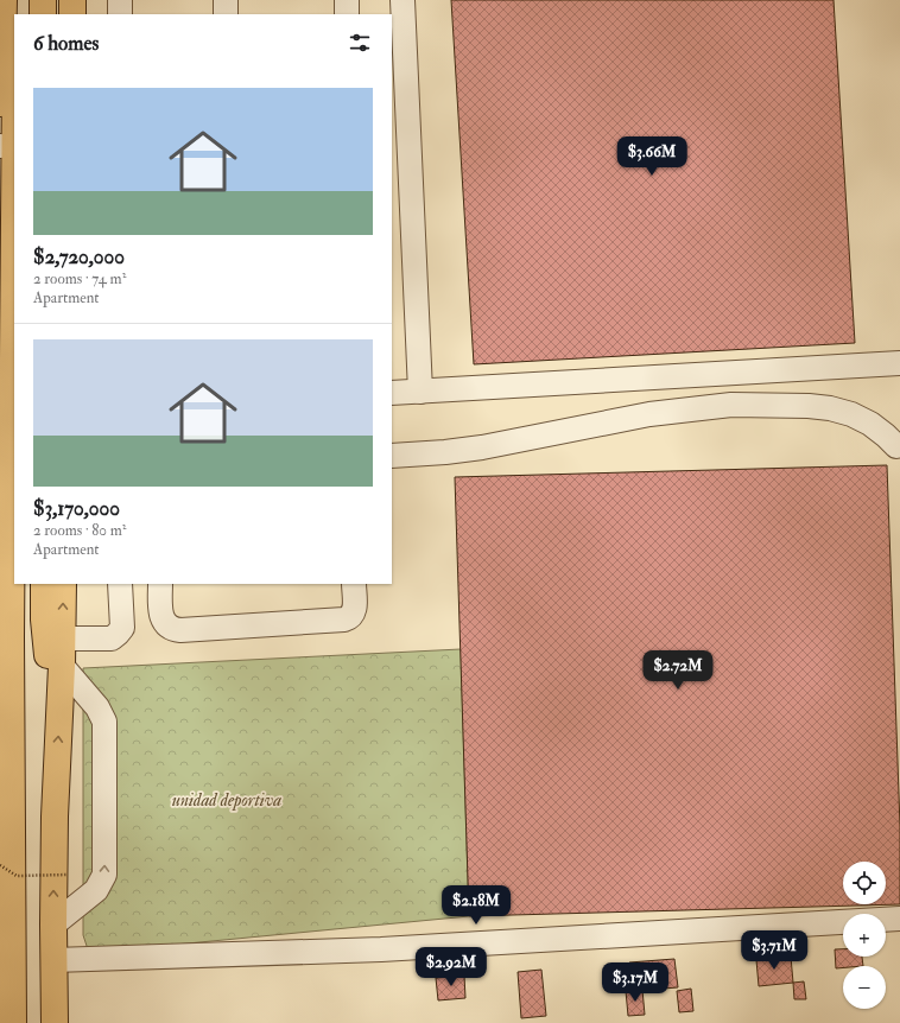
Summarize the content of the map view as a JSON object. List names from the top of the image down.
{
  "parks": ["unidad deportiva"],
  "page": {
    "heading": "6 homes",
    "list": [
      {
        "name": "$2,720,000",
        "note": "2 rooms · 74 m² · Apartment"
      },
      {
        "name": "$3,170,000",
        "note": "2 rooms · 80 m² · Apartment"
      }
    ],
    "price": [
      "$3.66M",
      "$2.72M",
      "$2.18M",
      "$3.71M",
      "$2.92M",
      "$3.17M"
    ],
    "map_buttons": ["+", "−"]
  }
}
